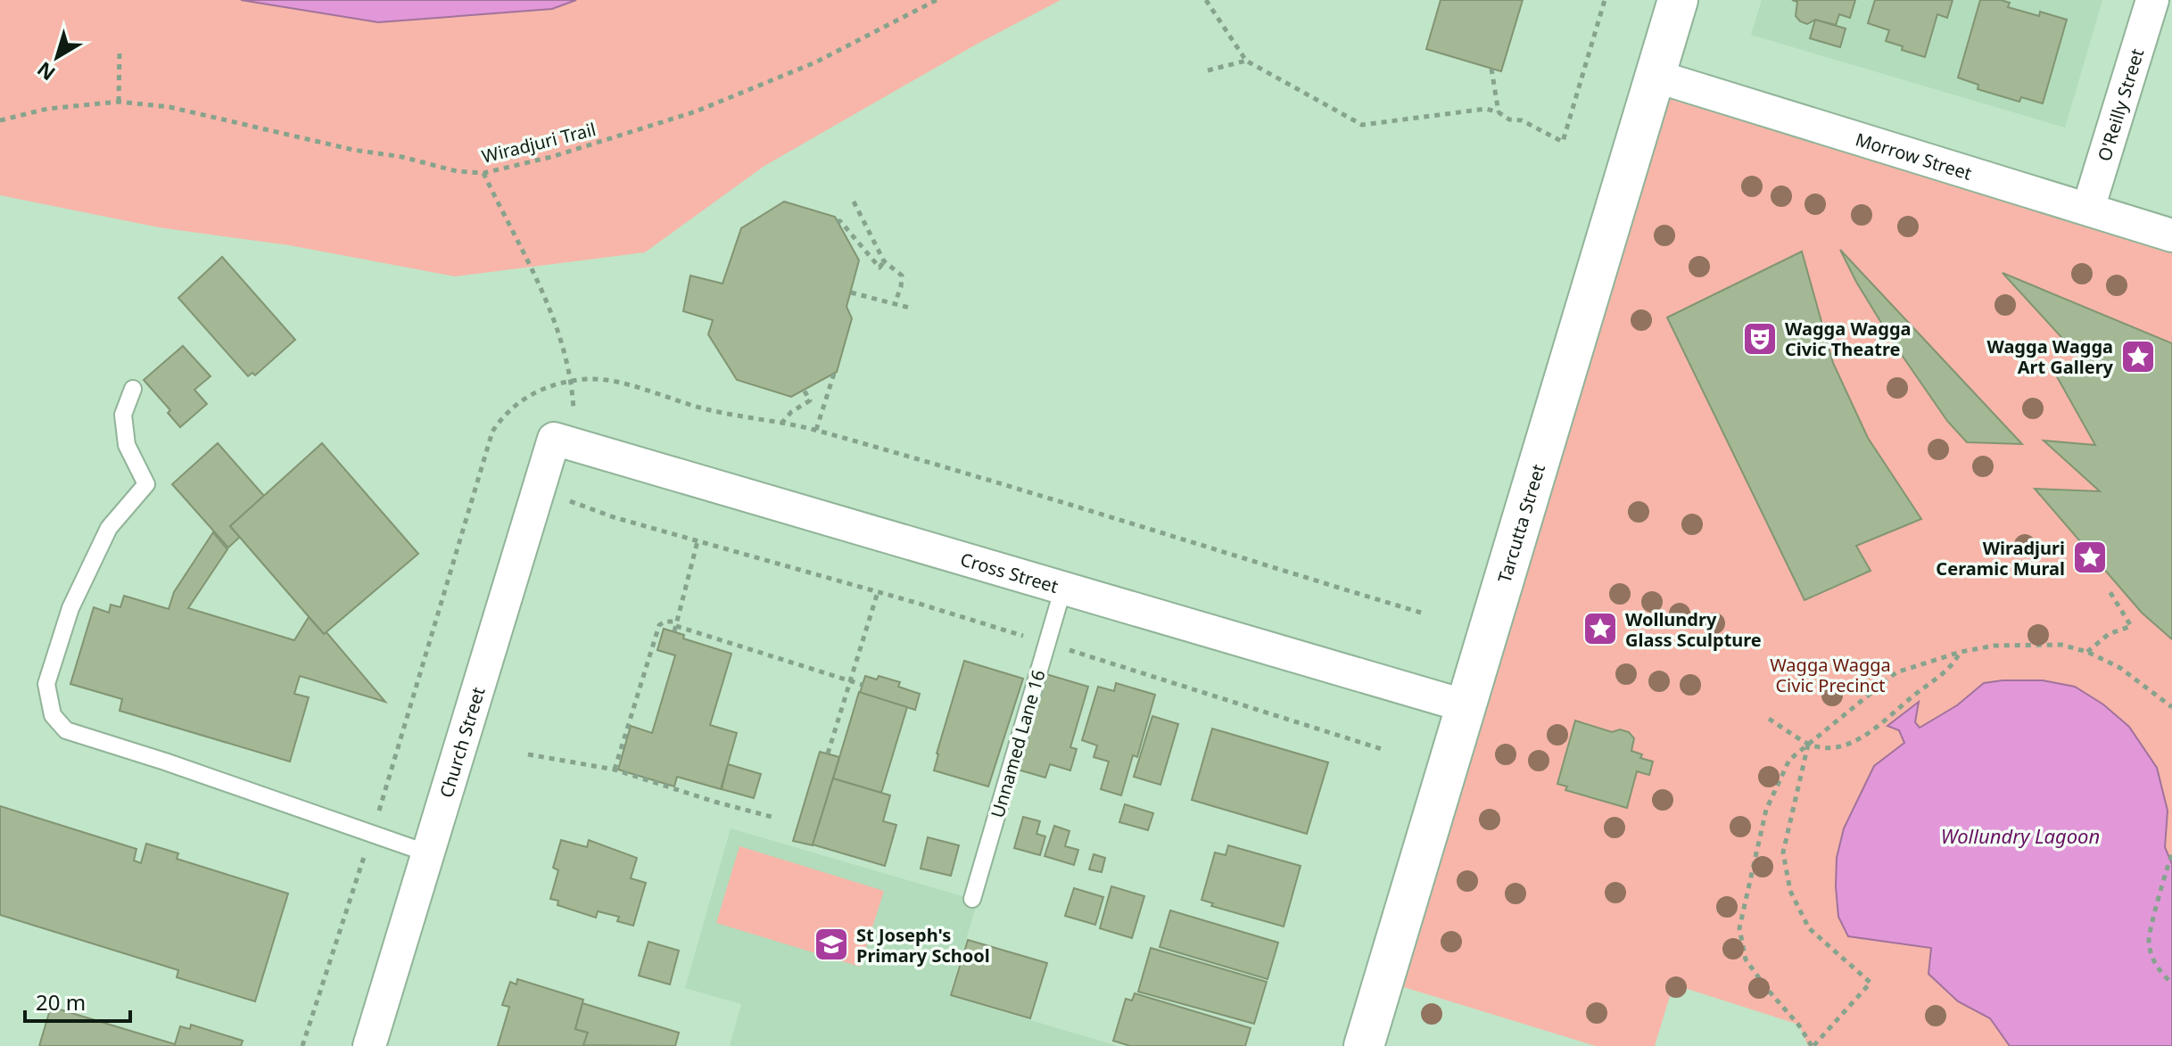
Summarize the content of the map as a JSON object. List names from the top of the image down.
{
  "streets": {
    "street": [
      "O'Reilly Street",
      "Morrow Street",
      "Tarcutta Street",
      "Cross Street",
      "Church Street"
    ],
    "lane": ["Unnamed Lane 16"],
    "path": ["Wiradjuri Trail"]
  },
  "crossings": [
    ["O'Reilly Street", "Morrow Street"],
    ["Morrow Street", "Tarcutta Street"],
    ["Tarcutta Street", "Cross Street"],
    ["Cross Street", "Church Street"],
    ["Cross Street", "Unnamed Lane 16"]
  ],
  "water": ["Wollundry Lagoon"],
  "parks": ["Wagga Wagga Civic Precinct"],
  "places": {
    "theatre": ["Wagga Wagga Civic Theatre"],
    "place": ["Wagga Wagga Art Gallery", "Wiradjuri Ceramic Mural", "Wollundry Glass Sculpture"],
    "school or university": ["St Joseph's Primary School"]
  },
  "scale_bar": "20 m",
  "north": "bottom left"
}
